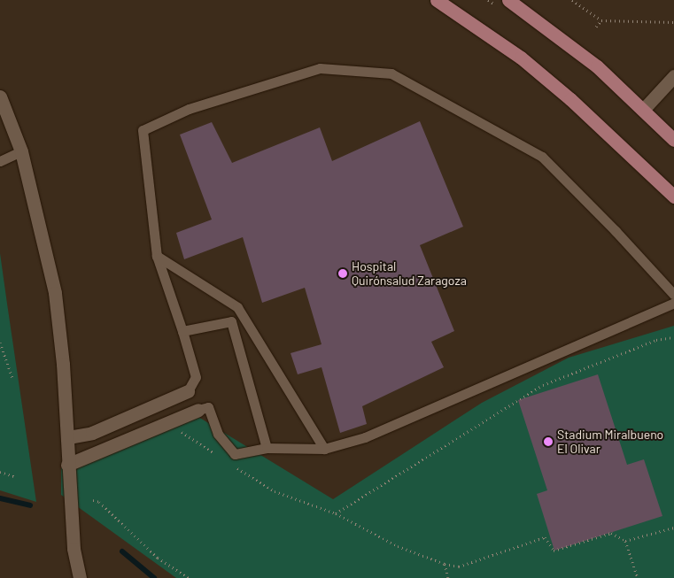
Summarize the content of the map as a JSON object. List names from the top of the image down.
{
  "places": ["Hospital Quirónsalud Zaragoza", "Stadium Miralbueno El Olivar"]
}
